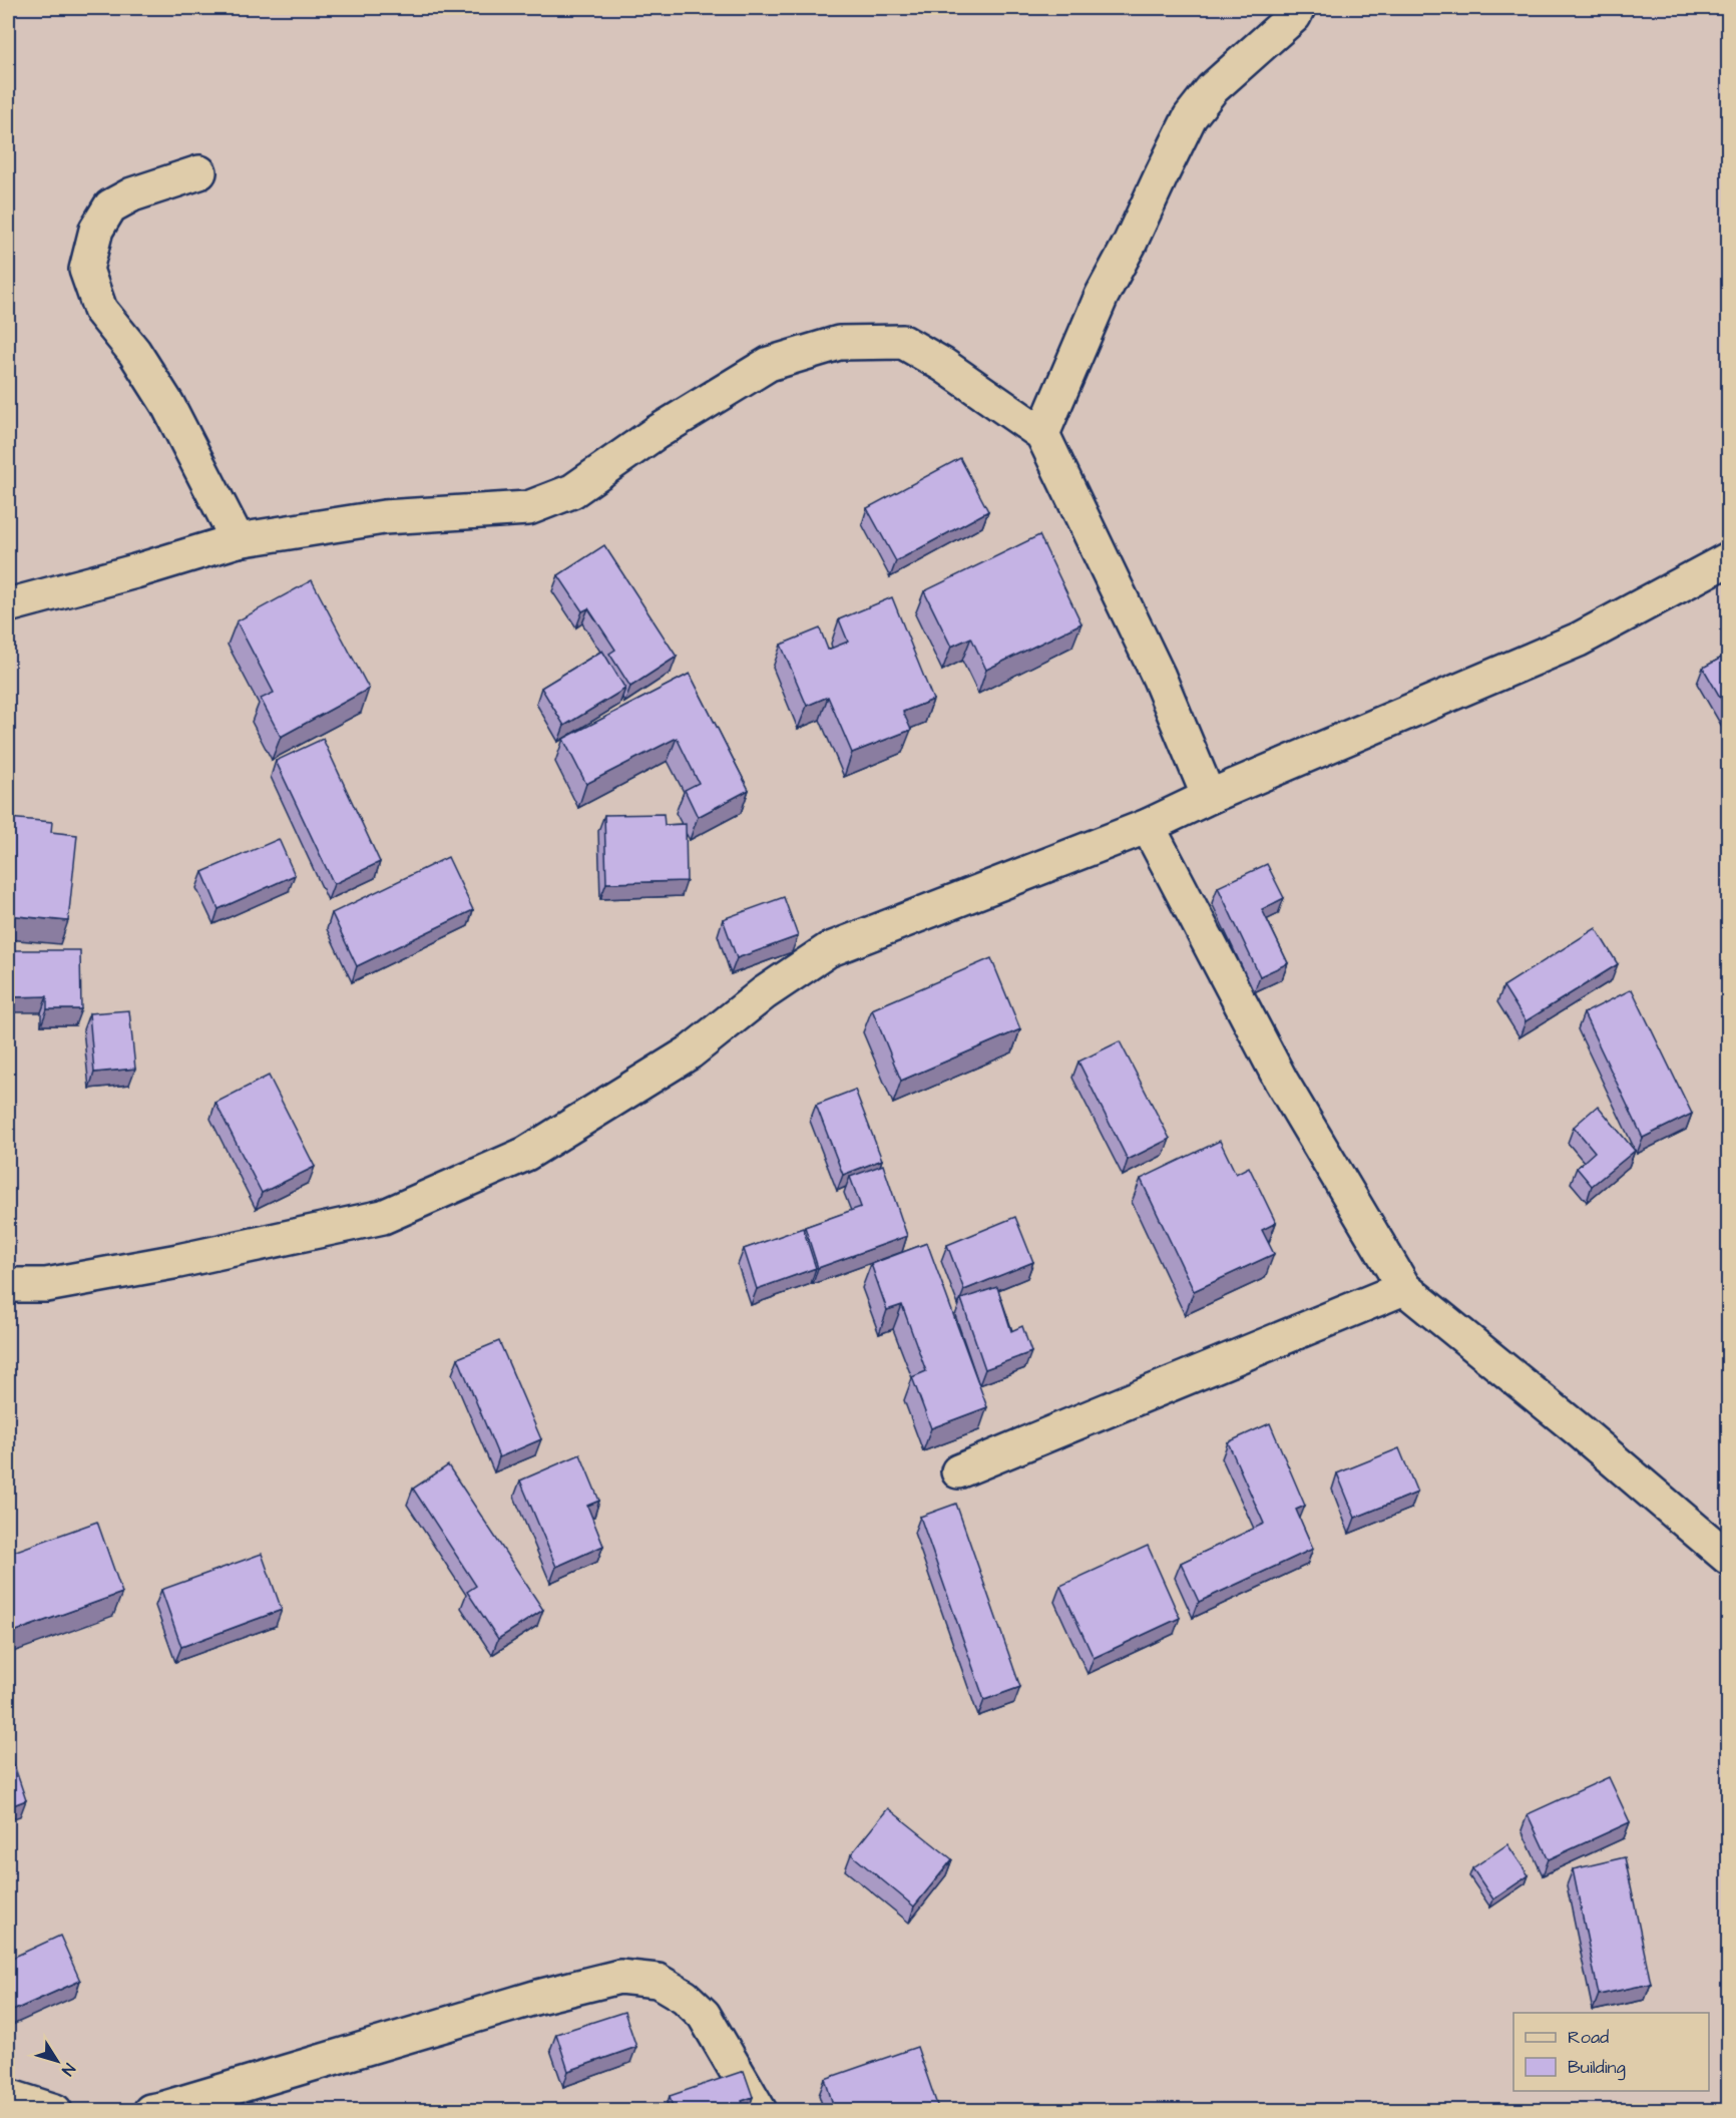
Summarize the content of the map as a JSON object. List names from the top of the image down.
{
  "legend": ["Road", "Building"],
  "north": "bottom right"
}
